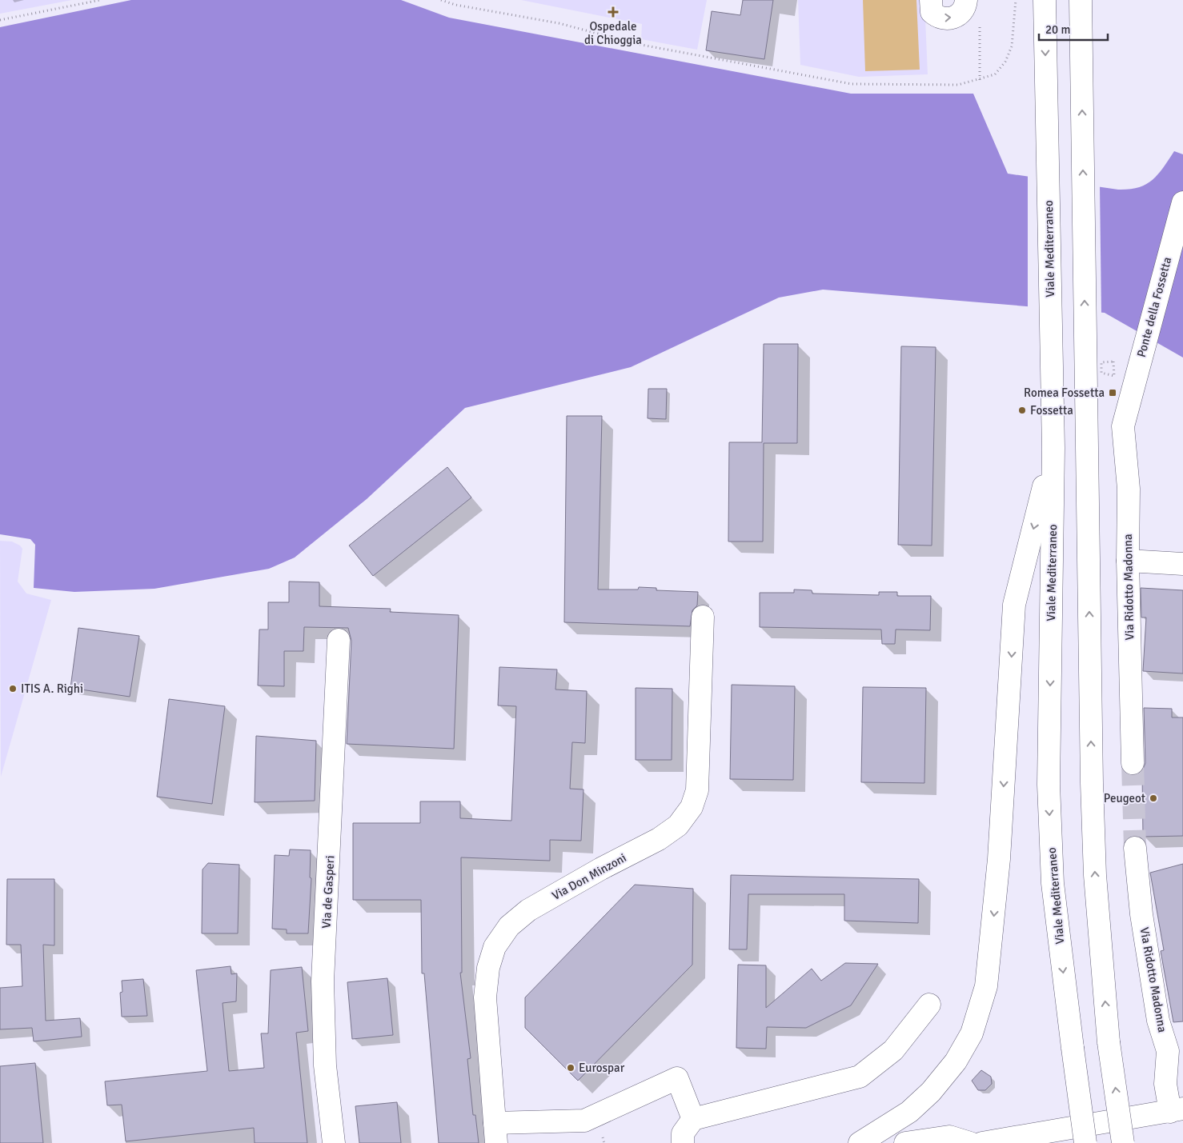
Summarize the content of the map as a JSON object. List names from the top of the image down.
{
  "streets": {
    "street": [
      "Viale Mediterraneo",
      "Ponte della Fossetta",
      "Via Ridotto Madonna",
      "Via Don Minzoni",
      "Via de Gasperi"
    ]
  },
  "crossings": [
    ["Ponte della Fossetta", "Via Ridotto Madonna"]
  ],
  "places": {
    "health": ["Ospedale di Chioggia"],
    "transit": ["Romea Fossetta"],
    "other": [
      "Fossetta",
      "ITIS A. Righi",
      "Peugeot",
      "Eurospar"
    ]
  },
  "scale_bar": "20 m"
}
